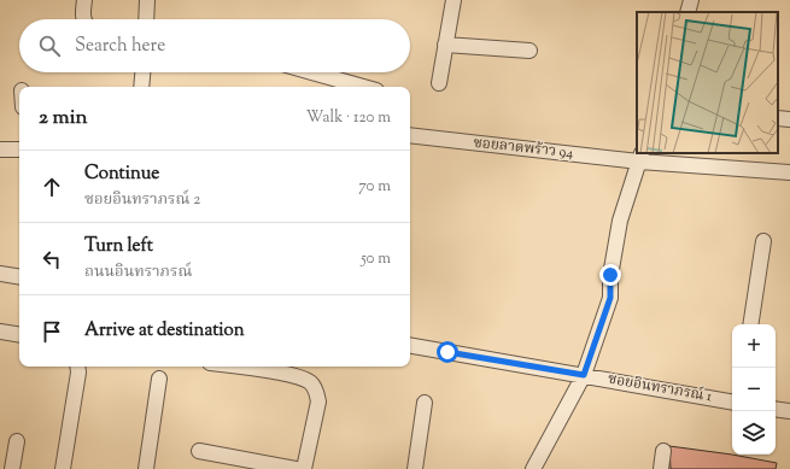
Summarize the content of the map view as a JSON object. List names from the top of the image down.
{
  "streets": {
    "street": ["ซอยลาดพร้าว 94", "ซอยอินทราภรณ์ 1"]
  },
  "page": {
    "search": "Search here",
    "heading": ["2 min", "Walk · 120 m"],
    "list": [
      ["Continue", "ซอยอินทราภรณ์ 2", "70 m"],
      ["Turn left", "ถนนอินทราภรณ์", "50 m"],
      "Arrive at destination"
    ],
    "map_buttons": ["+", "−"]
  }
}
